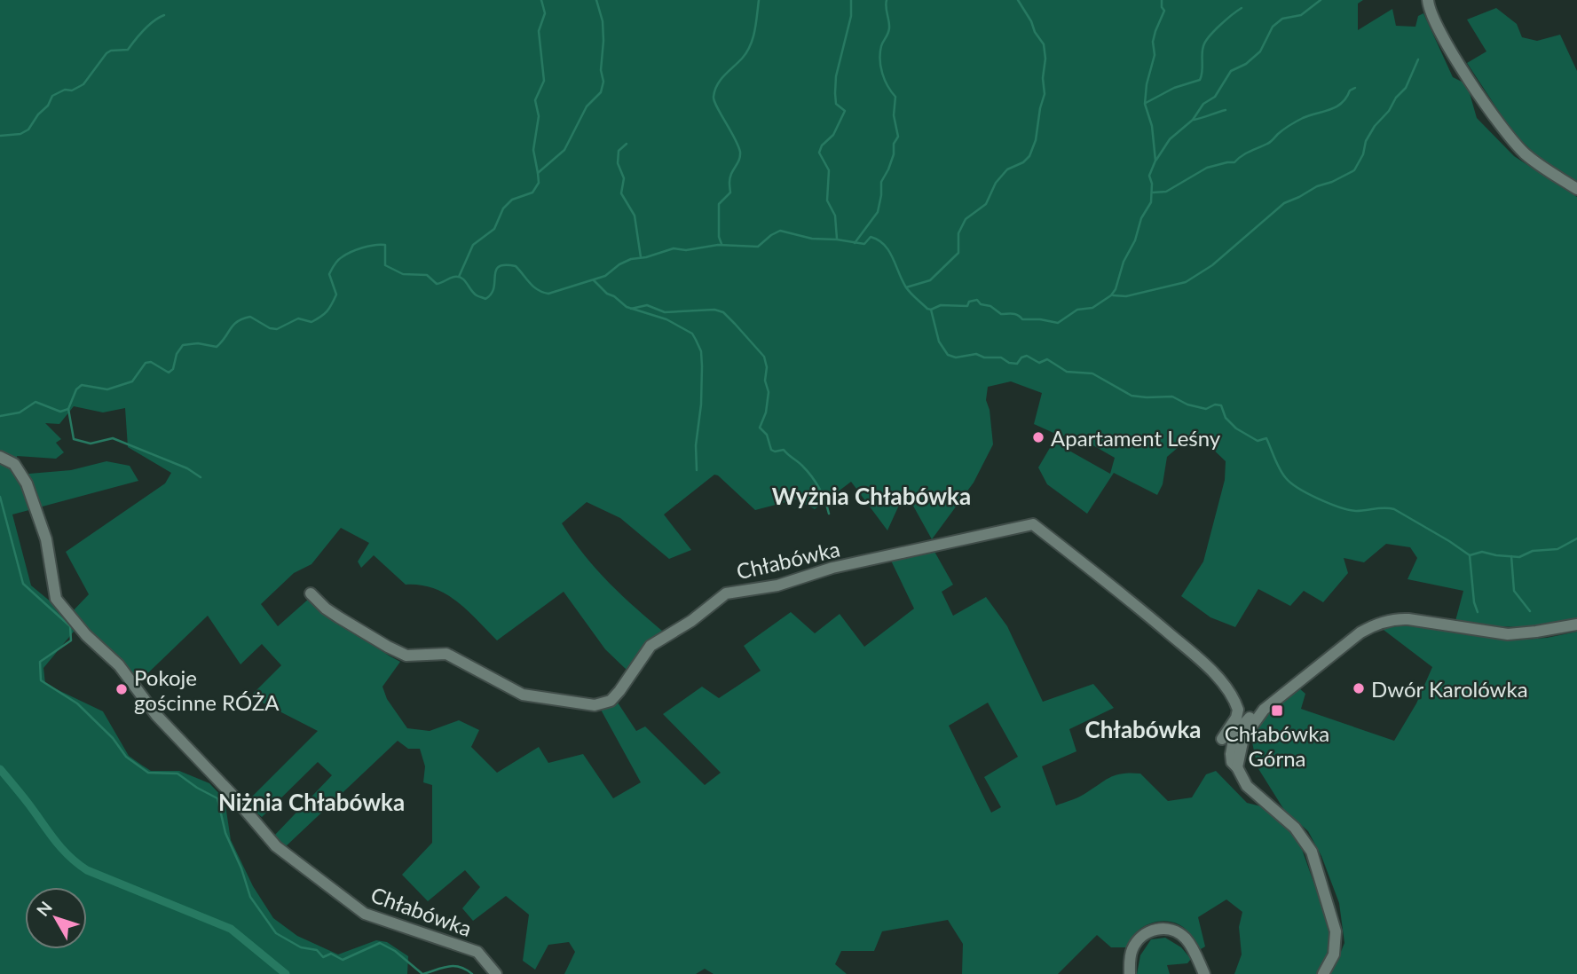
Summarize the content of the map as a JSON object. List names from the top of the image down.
{
  "streets": {
    "street": ["Chłabówka"]
  },
  "districts": ["Wyżnia Chłabówka", "Chłabówka", "Niżnia Chłabówka"],
  "places": {
    "other": ["Apartament Leśny", "Dwór Karolówka", "Pokoje gościnne RÓŻA"],
    "transit": ["Chłabówka Górna"]
  },
  "north": "top left"
}
